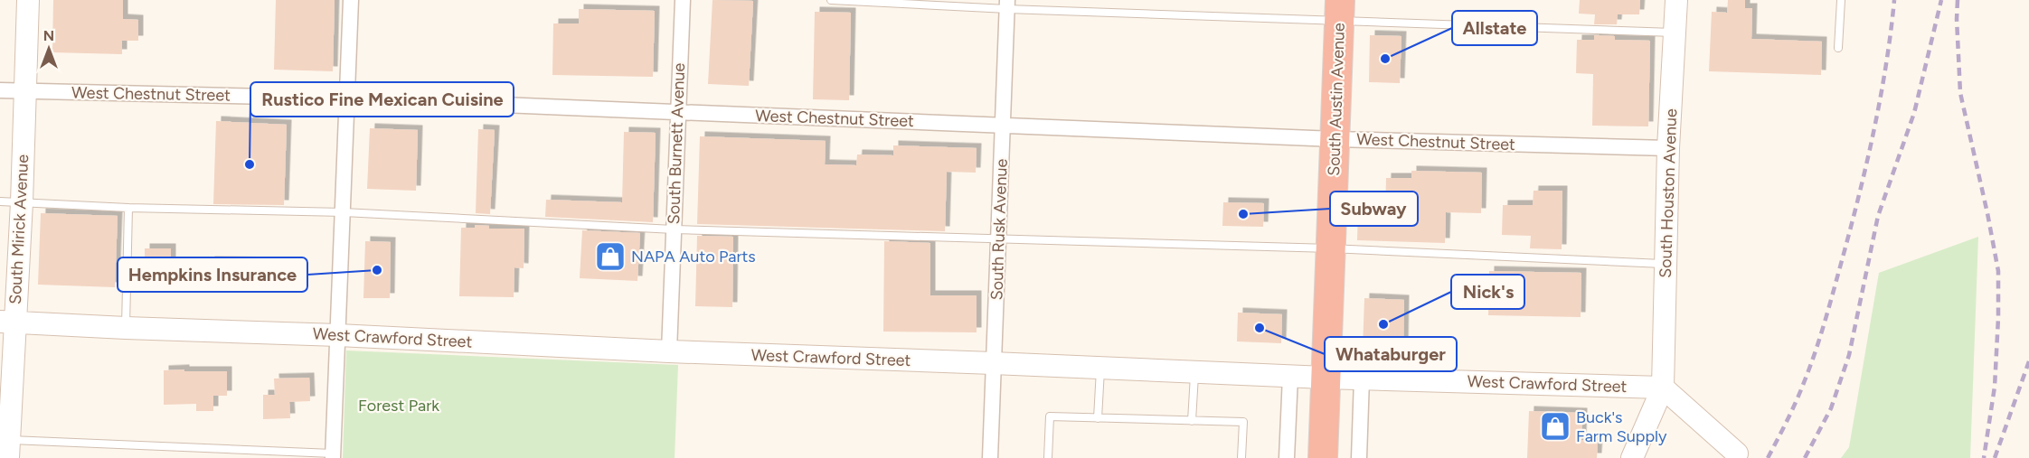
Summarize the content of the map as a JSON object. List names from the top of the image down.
{
  "streets": {
    "highway": ["South Austin Avenue"],
    "street": [
      "West Chestnut Street",
      "South Burnett Avenue",
      "South Houston Avenue",
      "South Mirick Avenue",
      "South Rusk Avenue",
      "West Crawford Street"
    ]
  },
  "crossings": [
    ["West Chestnut Street", "South Austin Avenue"],
    ["West Chestnut Street", "South Burnett Avenue"],
    ["West Chestnut Street", "South Houston Avenue"],
    ["West Chestnut Street", "South Mirick Avenue"],
    ["West Chestnut Street", "South Rusk Avenue"],
    ["South Austin Avenue", "West Crawford Street"],
    ["South Burnett Avenue", "West Crawford Street"],
    ["South Houston Avenue", "West Crawford Street"],
    ["South Mirick Avenue", "West Crawford Street"],
    ["South Rusk Avenue", "West Crawford Street"]
  ],
  "parks": ["Forest Park"],
  "places": {
    "other": [
      "Allstate",
      "Rustico Fine Mexican Cuisine",
      "Subway",
      "Hempkins Insurance",
      "Nick's",
      "Whataburger"
    ],
    "shop": ["NAPA Auto Parts", "Buck's Farm Supply"]
  },
  "north": "top"
}
